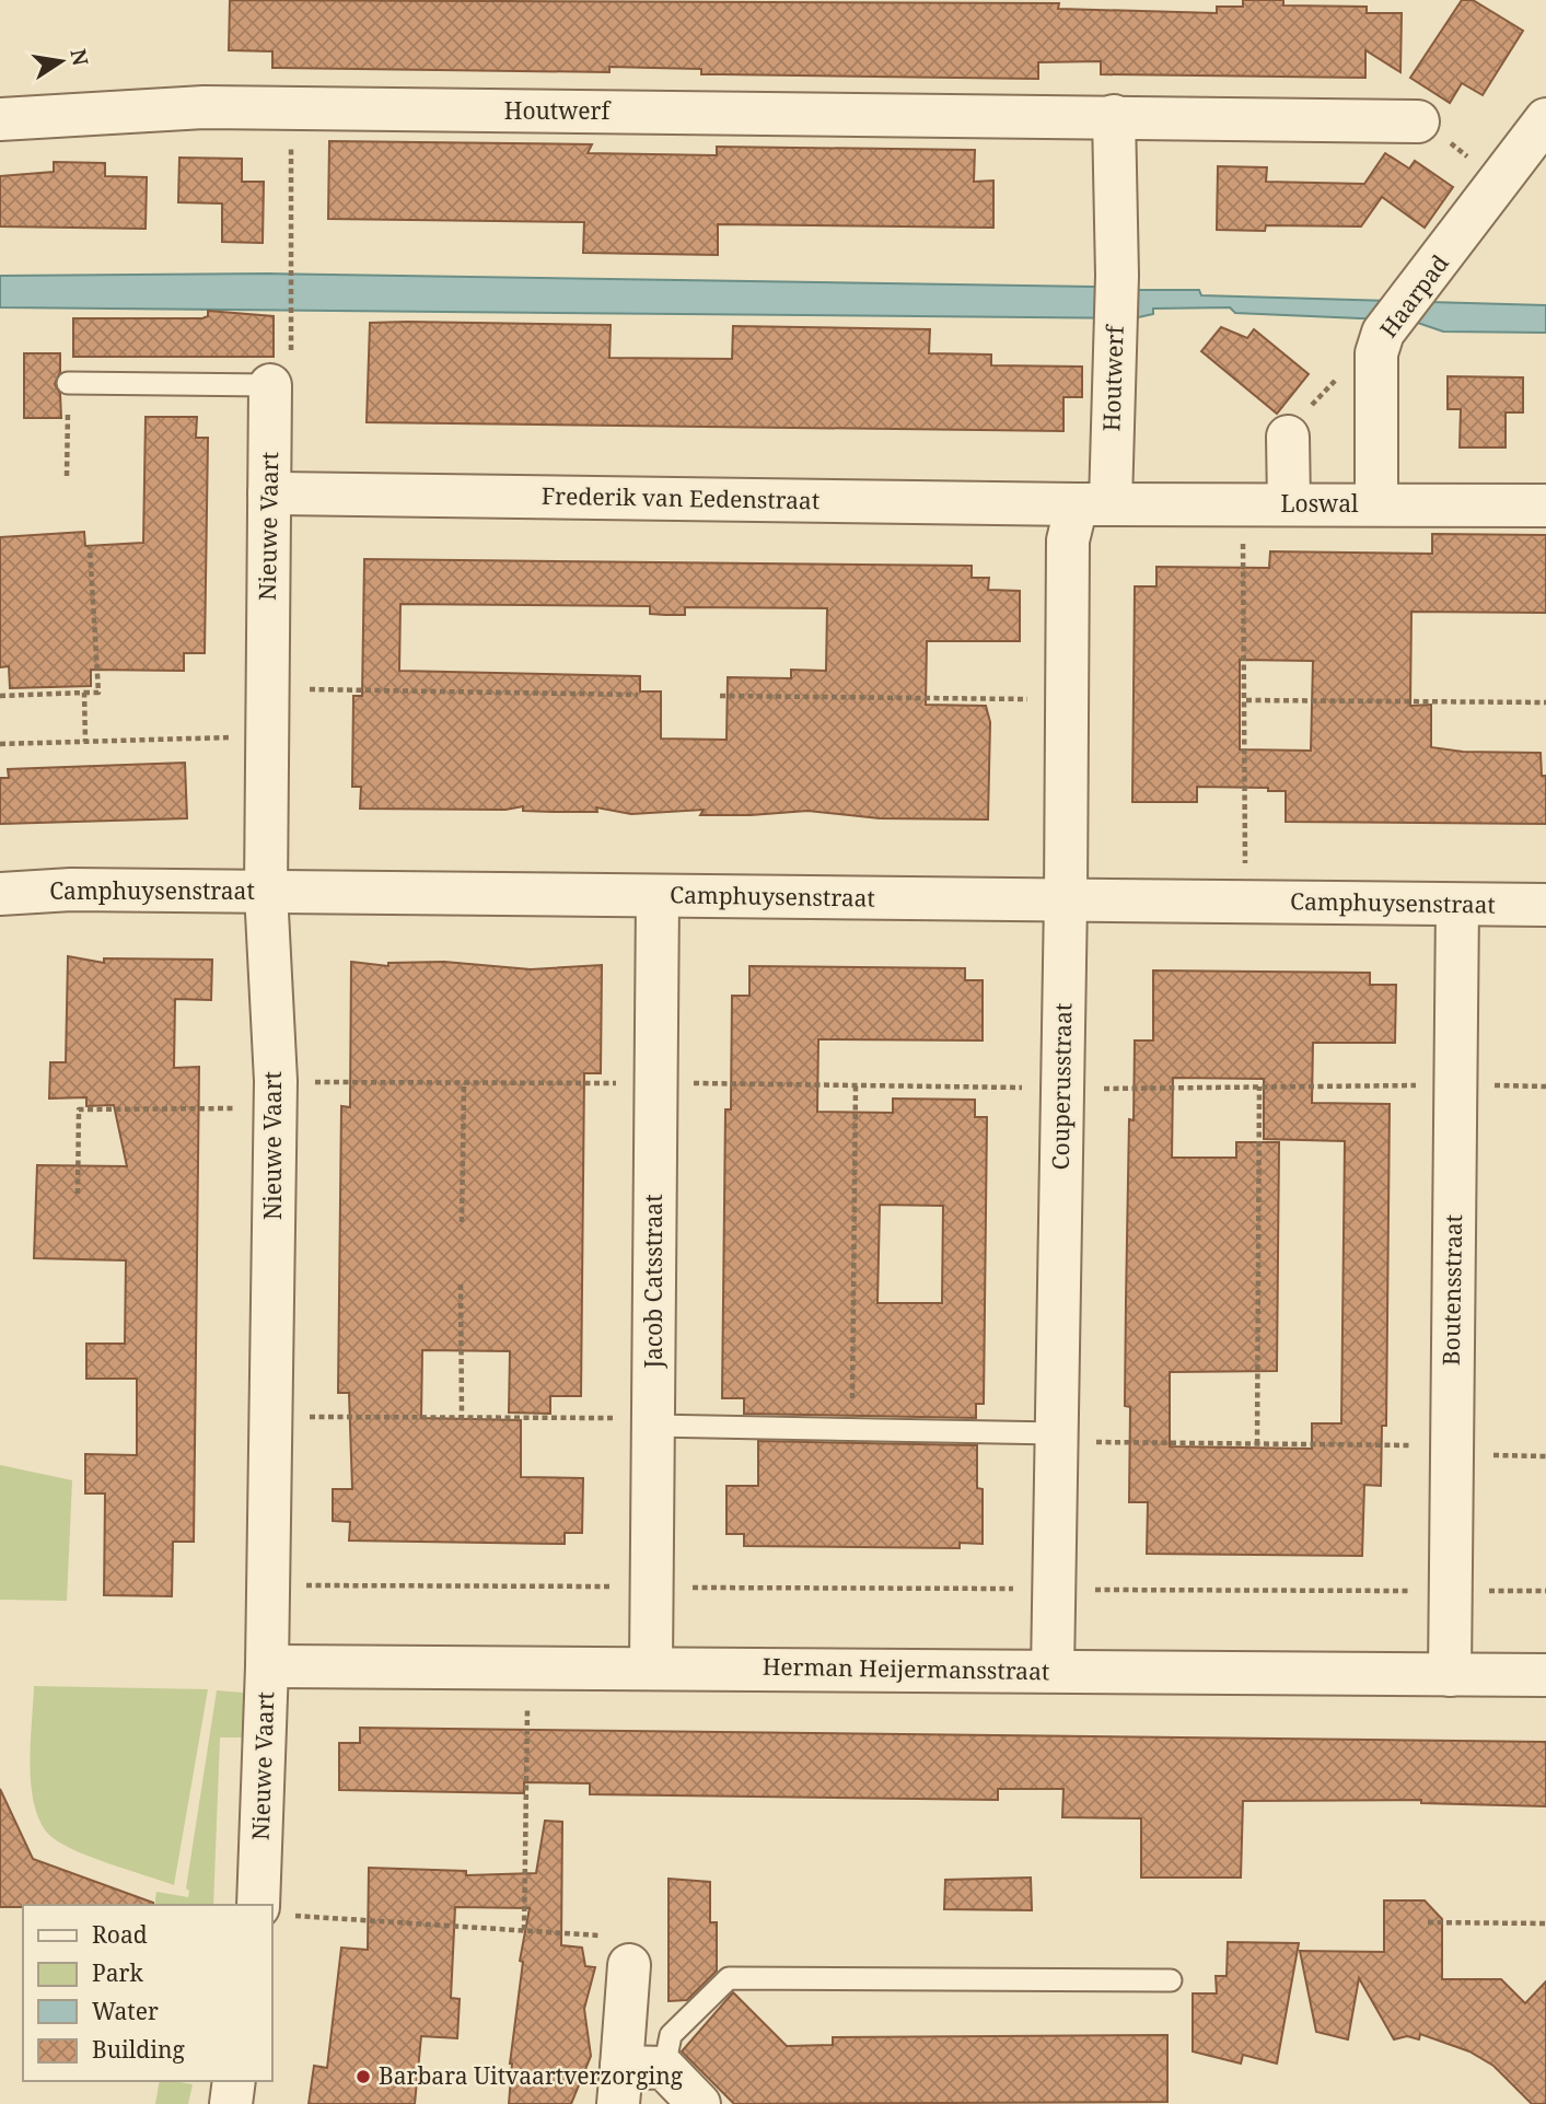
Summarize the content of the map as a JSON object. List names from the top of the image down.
{
  "streets": {
    "street": [
      "Houtwerf",
      "Haarpad",
      "Frederik van Eedenstraat",
      "Loswal",
      "Nieuwe Vaart",
      "Camphuysenstraat",
      "Couperusstraat",
      "Jacob Catsstraat",
      "Boutensstraat",
      "Herman Heijermansstraat"
    ]
  },
  "crossings": [
    ["Houtwerf", "Frederik van Eedenstraat"],
    ["Houtwerf", "Loswal"],
    ["Houtwerf", "Couperusstraat"],
    ["Haarpad", "Loswal"],
    ["Frederik van Eedenstraat", "Loswal"],
    ["Frederik van Eedenstraat", "Nieuwe Vaart"],
    ["Frederik van Eedenstraat", "Couperusstraat"],
    ["Loswal", "Couperusstraat"],
    ["Nieuwe Vaart", "Camphuysenstraat"],
    ["Nieuwe Vaart", "Herman Heijermansstraat"],
    ["Camphuysenstraat", "Couperusstraat"],
    ["Camphuysenstraat", "Jacob Catsstraat"],
    ["Camphuysenstraat", "Boutensstraat"],
    ["Couperusstraat", "Herman Heijermansstraat"],
    ["Jacob Catsstraat", "Herman Heijermansstraat"],
    ["Boutensstraat", "Herman Heijermansstraat"]
  ],
  "places": ["Barbara Uitvaartverzorging"],
  "legend": [
    "Road",
    "Park",
    "Water",
    "Building"
  ],
  "north": "right"
}
